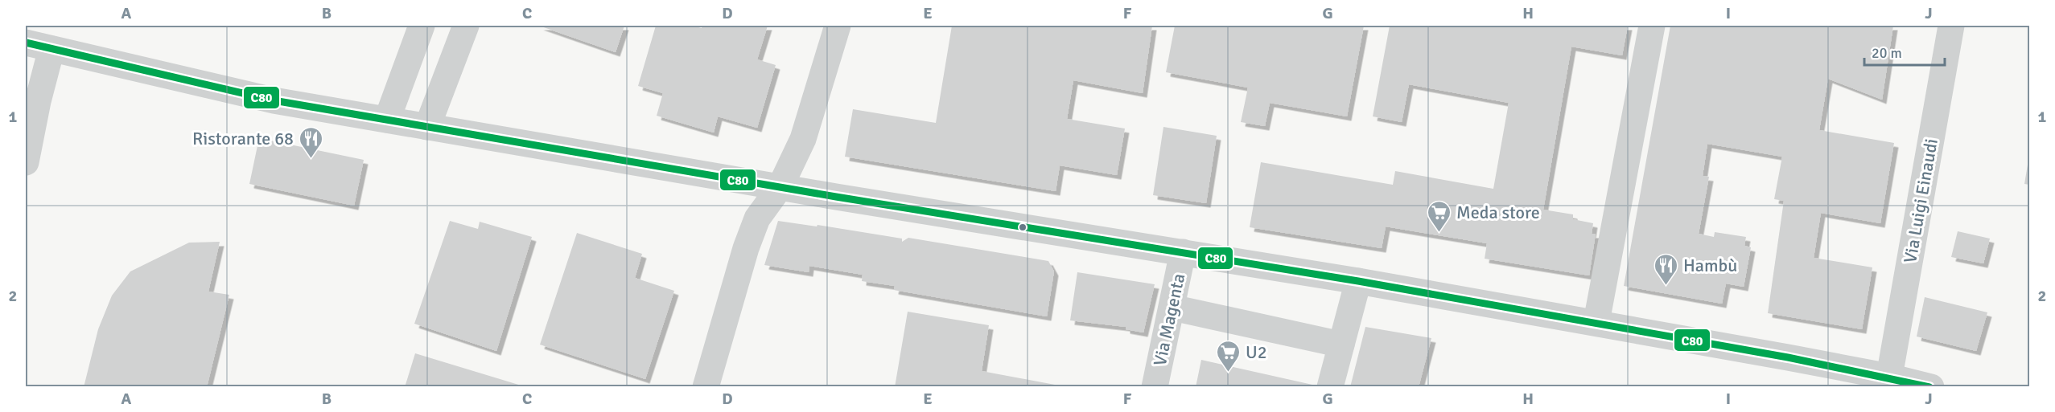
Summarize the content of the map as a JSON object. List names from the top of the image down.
{
  "streets": {
    "street": ["Via Luigi Einaudi", "Via Magenta"]
  },
  "places": {
    "restaurant": ["Ristorante 68", "Hambù"],
    "supermarket": ["Meda store", "U2"]
  },
  "lines": ["transit line C80"],
  "scale_bar": "20 m",
  "grid": {
    "columns": [
      "A",
      "B",
      "C",
      "D",
      "E",
      "F",
      "G",
      "H",
      "I",
      "J"
    ],
    "rows": ["1", "2"]
  }
}
